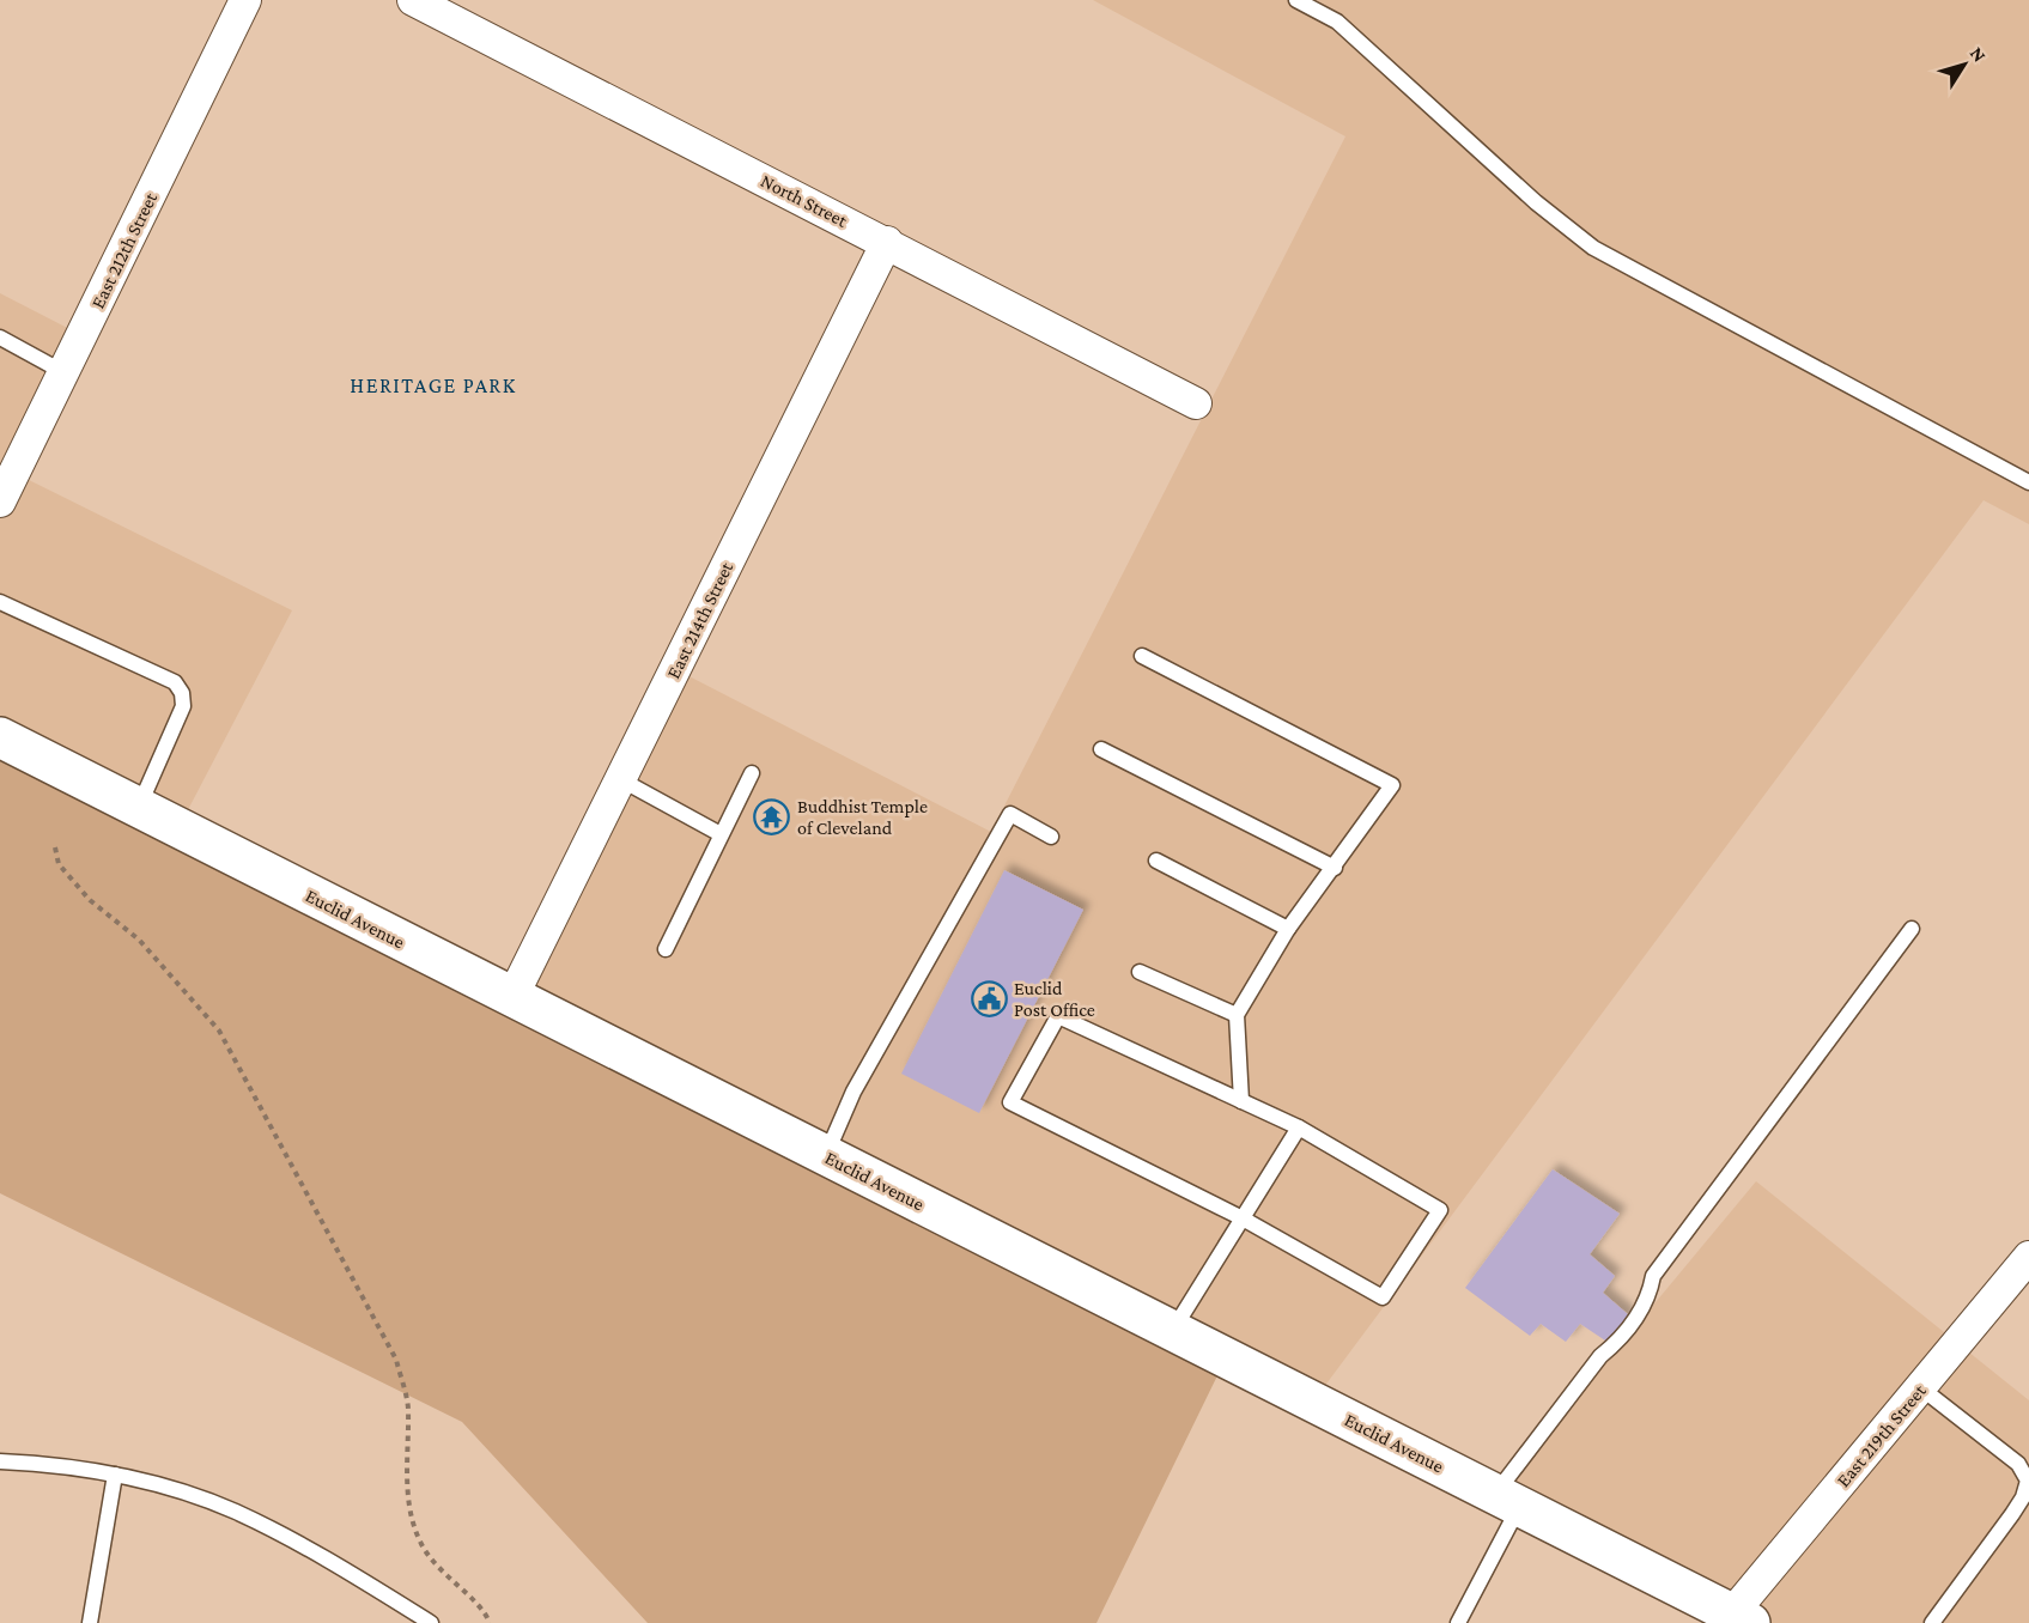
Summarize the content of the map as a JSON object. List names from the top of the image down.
{
  "streets": {
    "main road": ["Euclid Avenue"],
    "street": [
      "North Street",
      "East 212th Street",
      "East 214th Street",
      "East 219th Street"
    ]
  },
  "crossings": [
    ["North Street", "East 214th Street"],
    ["East 214th Street", "Euclid Avenue"],
    ["Euclid Avenue", "East 219th Street"]
  ],
  "districts": ["HERITAGE PARK"],
  "places": {
    "temple": ["Buddhist Temple of Cleveland"],
    "public building": ["Euclid Post Office"]
  },
  "north": "top right"
}
